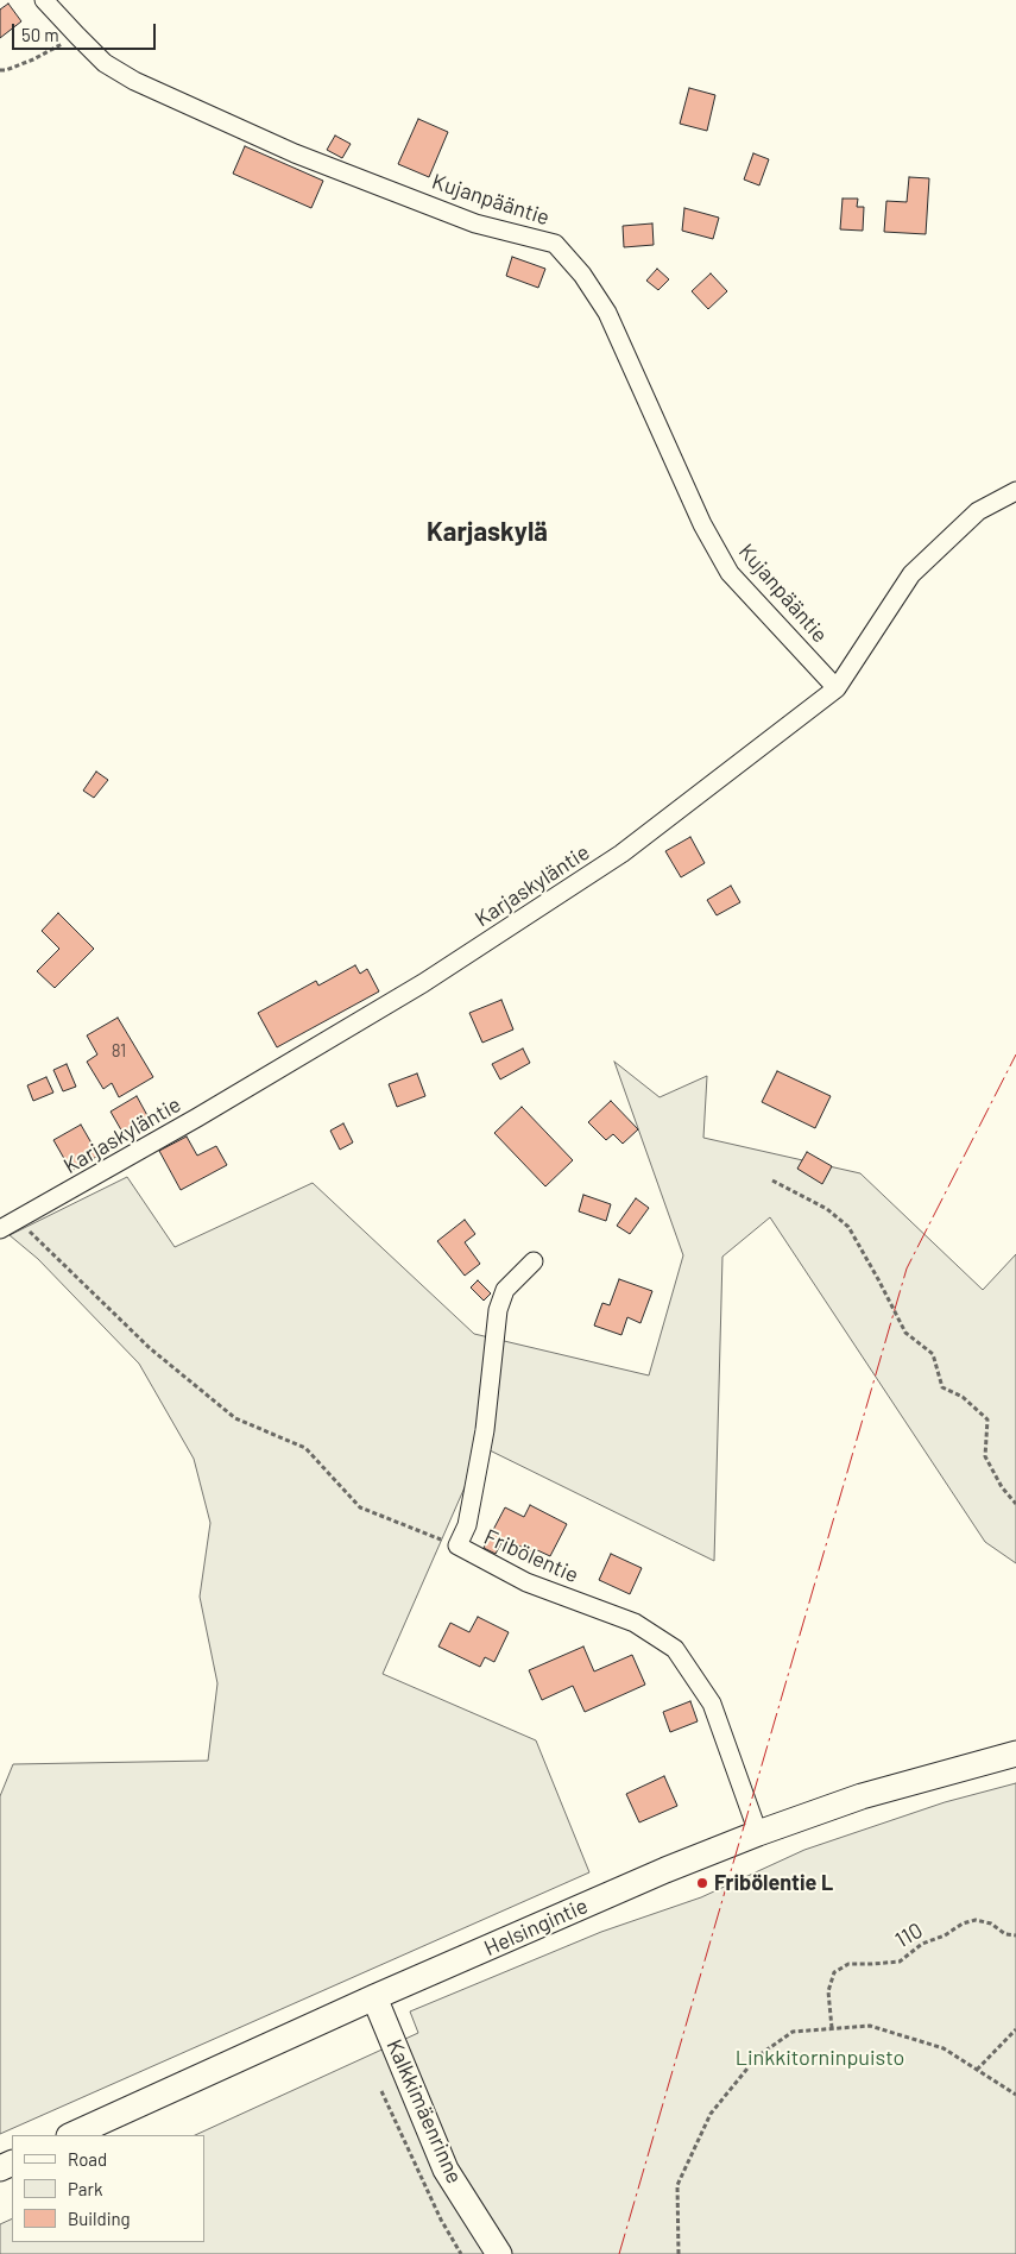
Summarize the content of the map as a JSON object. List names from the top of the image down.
{
  "streets": {
    "main road": ["Helsingintie", "Kalkkimäenrinne"],
    "street": ["Kujanpääntie", "Karjaskyläntie", "Fribölentie"],
    "path": ["110"]
  },
  "crossings": [
    ["Kujanpääntie", "Karjaskyläntie"],
    ["Fribölentie", "Helsingintie"],
    ["Helsingintie", "Kalkkimäenrinne"]
  ],
  "districts": ["Karjaskylä"],
  "parks": ["Linkkitorninpuisto"],
  "places": ["Fribölentie L"],
  "house_numbers": ["81"],
  "legend": ["Road", "Park", "Building"],
  "scale_bar": "50 m"
}
